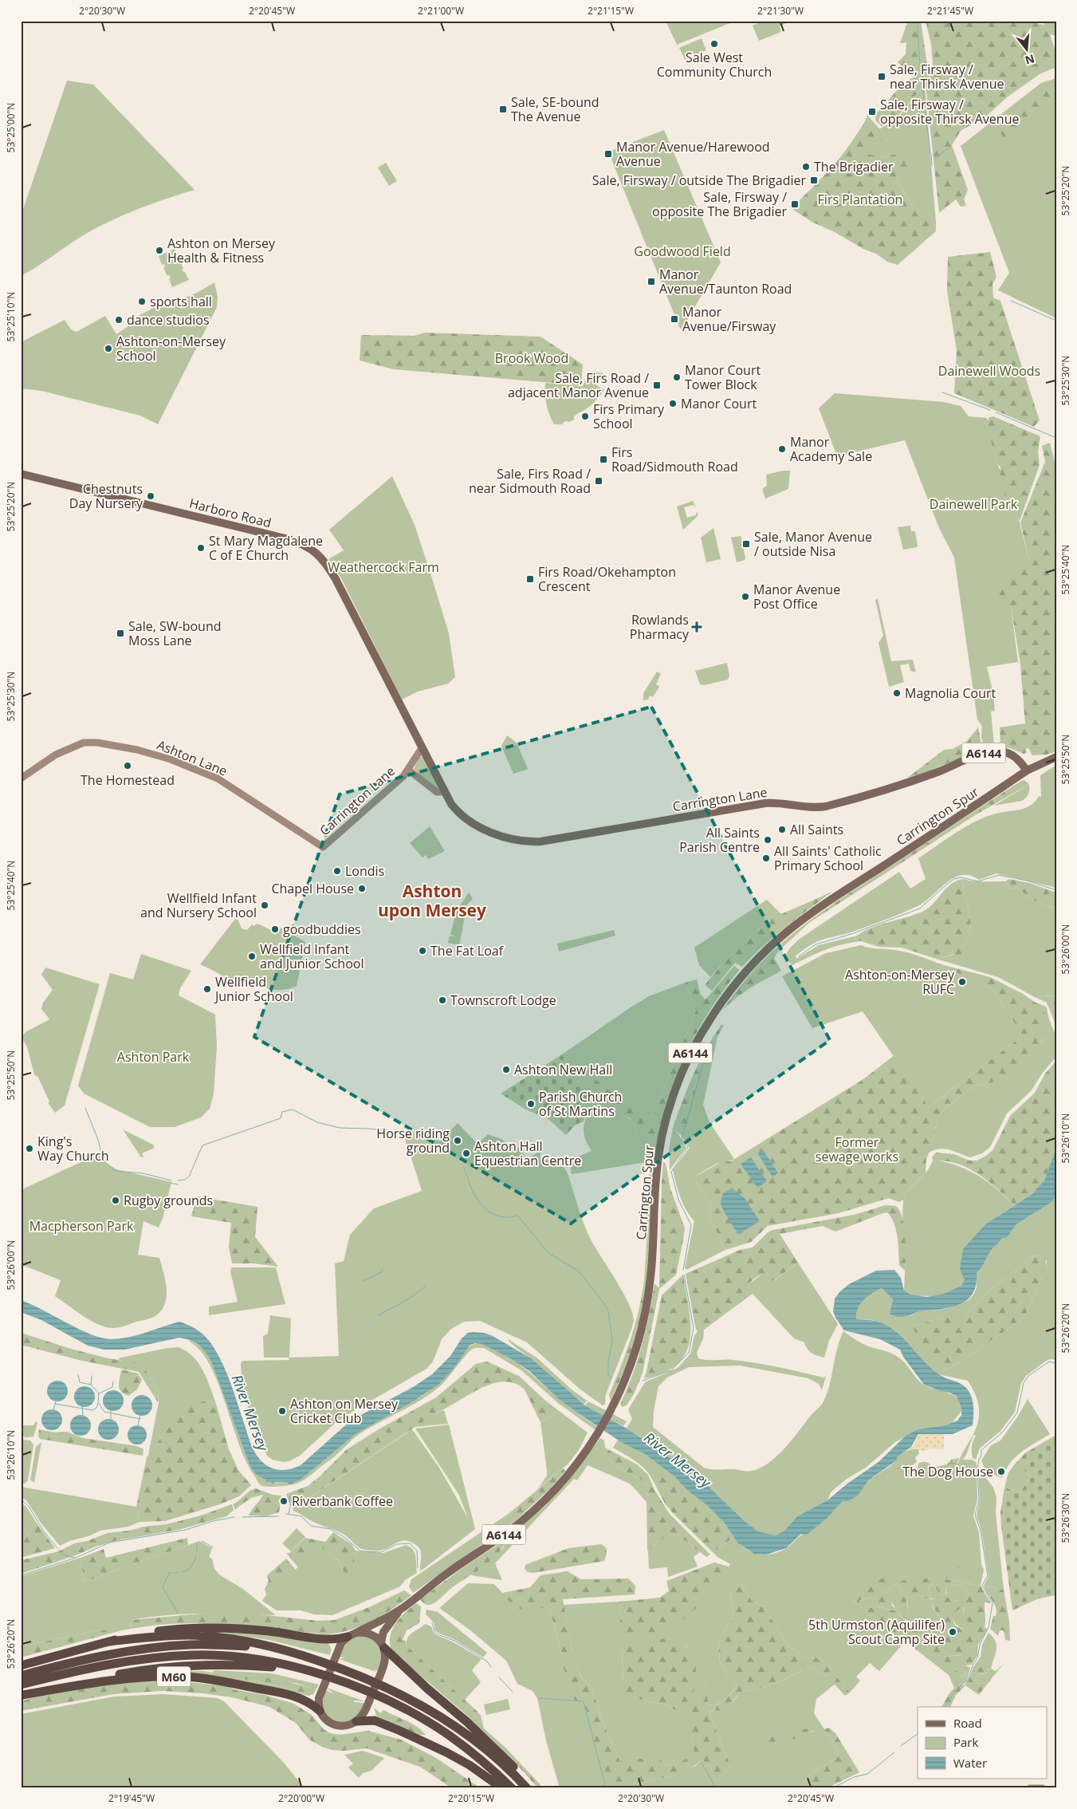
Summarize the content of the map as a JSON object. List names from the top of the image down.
{
  "streets": {
    "highway": ["M60"],
    "main road": [
      "Harboro Road",
      "A6144",
      "Ashton Lane",
      "Carrington Lane",
      "Carrington Spur"
    ]
  },
  "crossings": [
    ["Harboro Road", "Carrington Lane"],
    ["A6144", "Carrington Lane"],
    ["A6144", "Carrington Spur"],
    ["A6144", "M60"],
    ["Ashton Lane", "Carrington Lane"],
    ["Carrington Lane", "Carrington Spur"]
  ],
  "districts": ["Ashton upon Mersey"],
  "water": ["River Mersey"],
  "parks": [
    "Firs Plantation",
    "Goodwood Field",
    "Brook Wood",
    "Dainewell Woods",
    "Dainewell Park",
    "Weathercock Farm",
    "Ashton Park",
    "Former sewage works",
    "Macpherson Park"
  ],
  "places": {
    "other": [
      "Sale West Community Church",
      "The Brigadier",
      "Ashton on Mersey Health & Fitness",
      "sports hall",
      "dance studios",
      "Ashton-on-Mersey School",
      "Manor Court Tower Block",
      "Manor Court",
      "Firs Primary School",
      "Manor Academy Sale",
      "Chestnuts Day Nursery",
      "St Mary Magdalene C of E Church",
      "Manor Avenue Post Office",
      "Magnolia Court",
      "The Homestead",
      "All Saints",
      "All Saints Parish Centre",
      "All Saints' Catholic Primary School",
      "Londis",
      "Chapel House",
      "Wellfield Infant and Nursery School",
      "goodbuddies",
      "The Fat Loaf",
      "Wellfield Infant and Junior School",
      "Ashton-on-Mersey RUFC",
      "Wellfield Junior School",
      "Townscroft Lodge",
      "Ashton New Hall",
      "Parish Church of St Martins",
      "Horse riding ground",
      "King's Way Church",
      "Ashton Hall Equestrian Centre",
      "Rugby grounds",
      "Ashton on Mersey Cricket Club",
      "The Dog House",
      "Riverbank Coffee",
      "5th Urmston (Aquilifer) Scout Camp Site"
    ],
    "transit": [
      "Sale, Firsway / near Thirsk Avenue",
      "Sale, SE-bound The Avenue",
      "Sale, Firsway / opposite Thirsk Avenue",
      "Manor Avenue/Harewood Avenue",
      "Sale, Firsway / outside The Brigadier",
      "Sale, Firsway / opposite The Brigadier",
      "Manor Avenue/Taunton Road",
      "Manor Avenue/Firsway",
      "Sale, Firs Road / adjacent Manor Avenue",
      "Firs Road/Sidmouth Road",
      "Sale, Firs Road / near Sidmouth Road",
      "Sale, Manor Avenue / outside Nisa",
      "Firs Road/Okehampton Crescent",
      "Sale, SW-bound Moss Lane"
    ],
    "health": ["Rowlands Pharmacy"]
  },
  "legend": ["Road", "Park", "Water"],
  "north": "bottom",
  "coordinates": [
    "2°20'30\"W",
    "2°20'45\"W",
    "2°21'00\"W",
    "2°21'15\"W",
    "2°21'30\"W",
    "2°21'45\"W",
    "53°25'00\"N",
    "53°25'20\"N",
    "53°25'10\"N",
    "53°25'30\"N",
    "53°25'40\"N",
    "53°25'50\"N",
    "53°26'00\"N",
    "53°26'10\"N",
    "53°26'20\"N",
    "53°26'30\"N",
    "2°19'45\"W",
    "2°20'00\"W",
    "2°20'15\"W"
  ]
}
